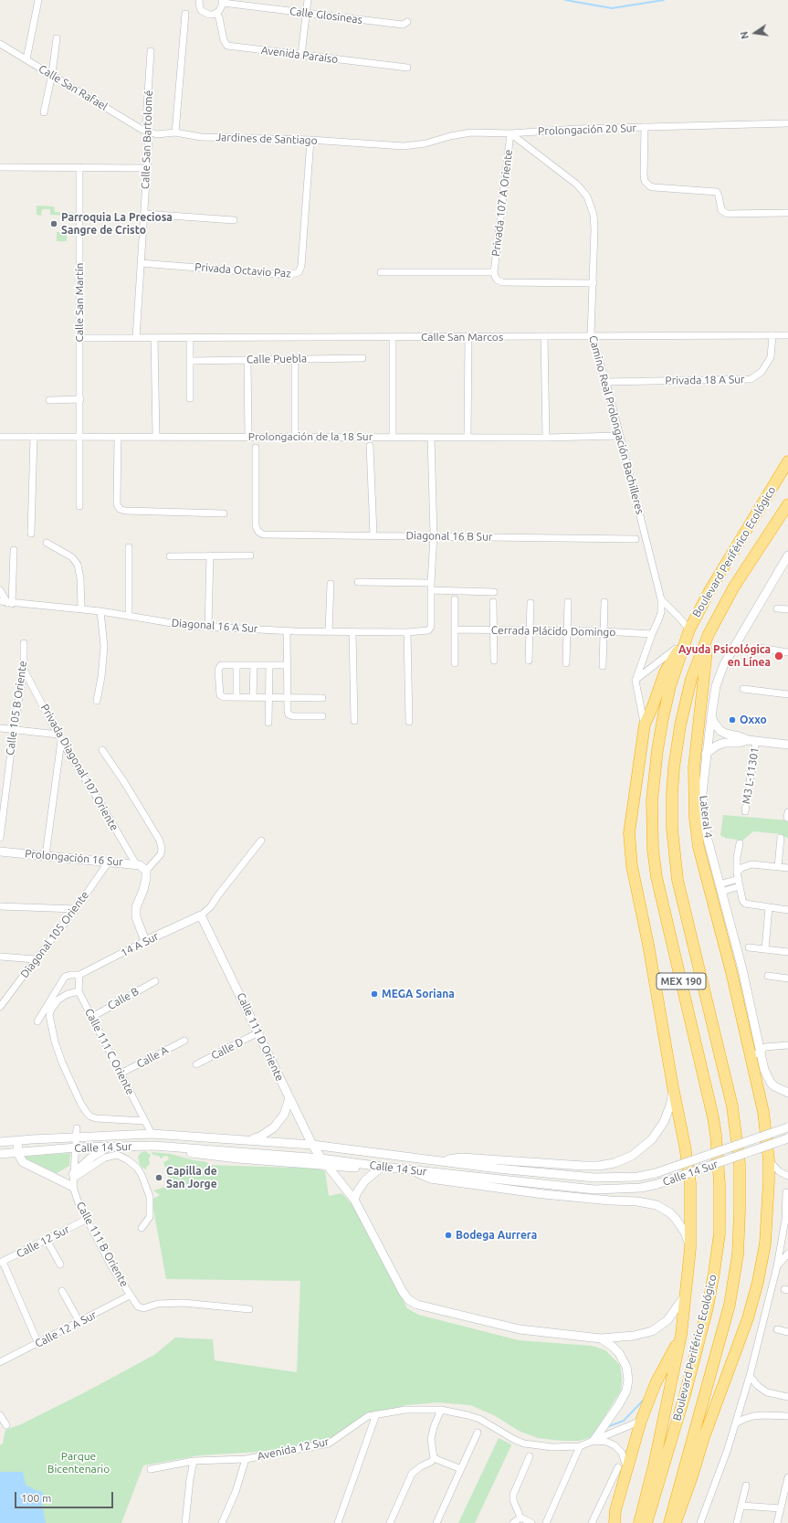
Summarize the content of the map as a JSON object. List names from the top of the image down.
{
  "streets": {
    "highway": ["Boulevard Periférico Ecológico", "MEX 190"],
    "main road": [
      "Lateral 4",
      "Prolongación 16 Sur",
      "14 A Sur",
      "Calle 111 D Oriente",
      "Calle 14 Sur"
    ],
    "street": [
      "Calle Glosineas",
      "Avenida Paraíso",
      "Calle San Rafael",
      "Prolongación 20 Sur",
      "Jardines de Santiago",
      "Calle San Bartolomé",
      "Privada 107 A Oriente",
      "Privada Octavio Paz",
      "Calle San Martín",
      "Calle San Marcos",
      "Calle Puebla",
      "Privada 18 A Sur",
      "Camino Real Prolongación Bachilleres",
      "Prolongación de la 18 Sur",
      "Diagonal 16 B Sur",
      "Diagonal 16 A Sur",
      "Cerrada Plácido Domingo",
      "Calle 105 B Oriente",
      "Privada Diagonal 107 Oriente",
      "M3 L-11301",
      "Diagonal 105 Oriente",
      "Calle B",
      "Calle D",
      "Calle 111 C Oriente",
      "Calle A",
      "Calle 12 Sur",
      "Calle 111 B Oriente",
      "Calle 12 A Sur",
      "Avenida 12 Sur"
    ]
  },
  "crossings": [
    ["Calle San Rafael", "Jardines de Santiago"],
    ["Calle San Rafael", "Calle San Bartolomé"],
    ["Prolongación 20 Sur", "Jardines de Santiago"],
    ["Prolongación 20 Sur", "Privada 107 A Oriente"],
    ["Prolongación 20 Sur", "Camino Real Prolongación Bachilleres"],
    ["Jardines de Santiago", "Calle San Bartolomé"],
    ["Jardines de Santiago", "Privada Octavio Paz"],
    ["Calle San Bartolomé", "Privada Octavio Paz"],
    ["Calle San Bartolomé", "Calle San Marcos"],
    ["Privada 107 A Oriente", "Camino Real Prolongación Bachilleres"],
    ["Calle San Martín", "Calle San Marcos"],
    ["Calle San Martín", "Prolongación de la 18 Sur"],
    ["Calle San Marcos", "Privada 18 A Sur"],
    ["Calle San Marcos", "Camino Real Prolongación Bachilleres"],
    ["Privada 18 A Sur", "Camino Real Prolongación Bachilleres"],
    ["Camino Real Prolongación Bachilleres", "Prolongación de la 18 Sur"],
    ["Camino Real Prolongación Bachilleres", "Cerrada Plácido Domingo"],
    ["Calle 105 B Oriente", "Privada Diagonal 107 Oriente"],
    ["Privada Diagonal 107 Oriente", "Prolongación 16 Sur"],
    ["Prolongación 16 Sur", "Diagonal 105 Oriente"],
    ["14 A Sur", "Calle 111 D Oriente"],
    ["Calle B", "Calle 111 C Oriente"],
    ["Calle 111 D Oriente", "Calle D"],
    ["Calle 111 D Oriente", "Calle 14 Sur"],
    ["Calle 111 C Oriente", "Calle A"],
    ["Calle 111 C Oriente", "Calle 14 Sur"],
    ["Calle 14 Sur", "Calle 111 B Oriente"],
    ["Calle 12 Sur", "Calle 111 B Oriente"],
    ["Calle 111 B Oriente", "Calle 12 A Sur"]
  ],
  "parks": ["Parque Bicentenario"],
  "places": [
    "Parroquia La Preciosa Sangre de Cristo",
    "Ayuda Psicológica en Línea",
    "Oxxo",
    "MEGA Soriana",
    "Capilla de San Jorge",
    "Bodega Aurrera"
  ],
  "scale_bar": "100 m",
  "north": "left"
}
